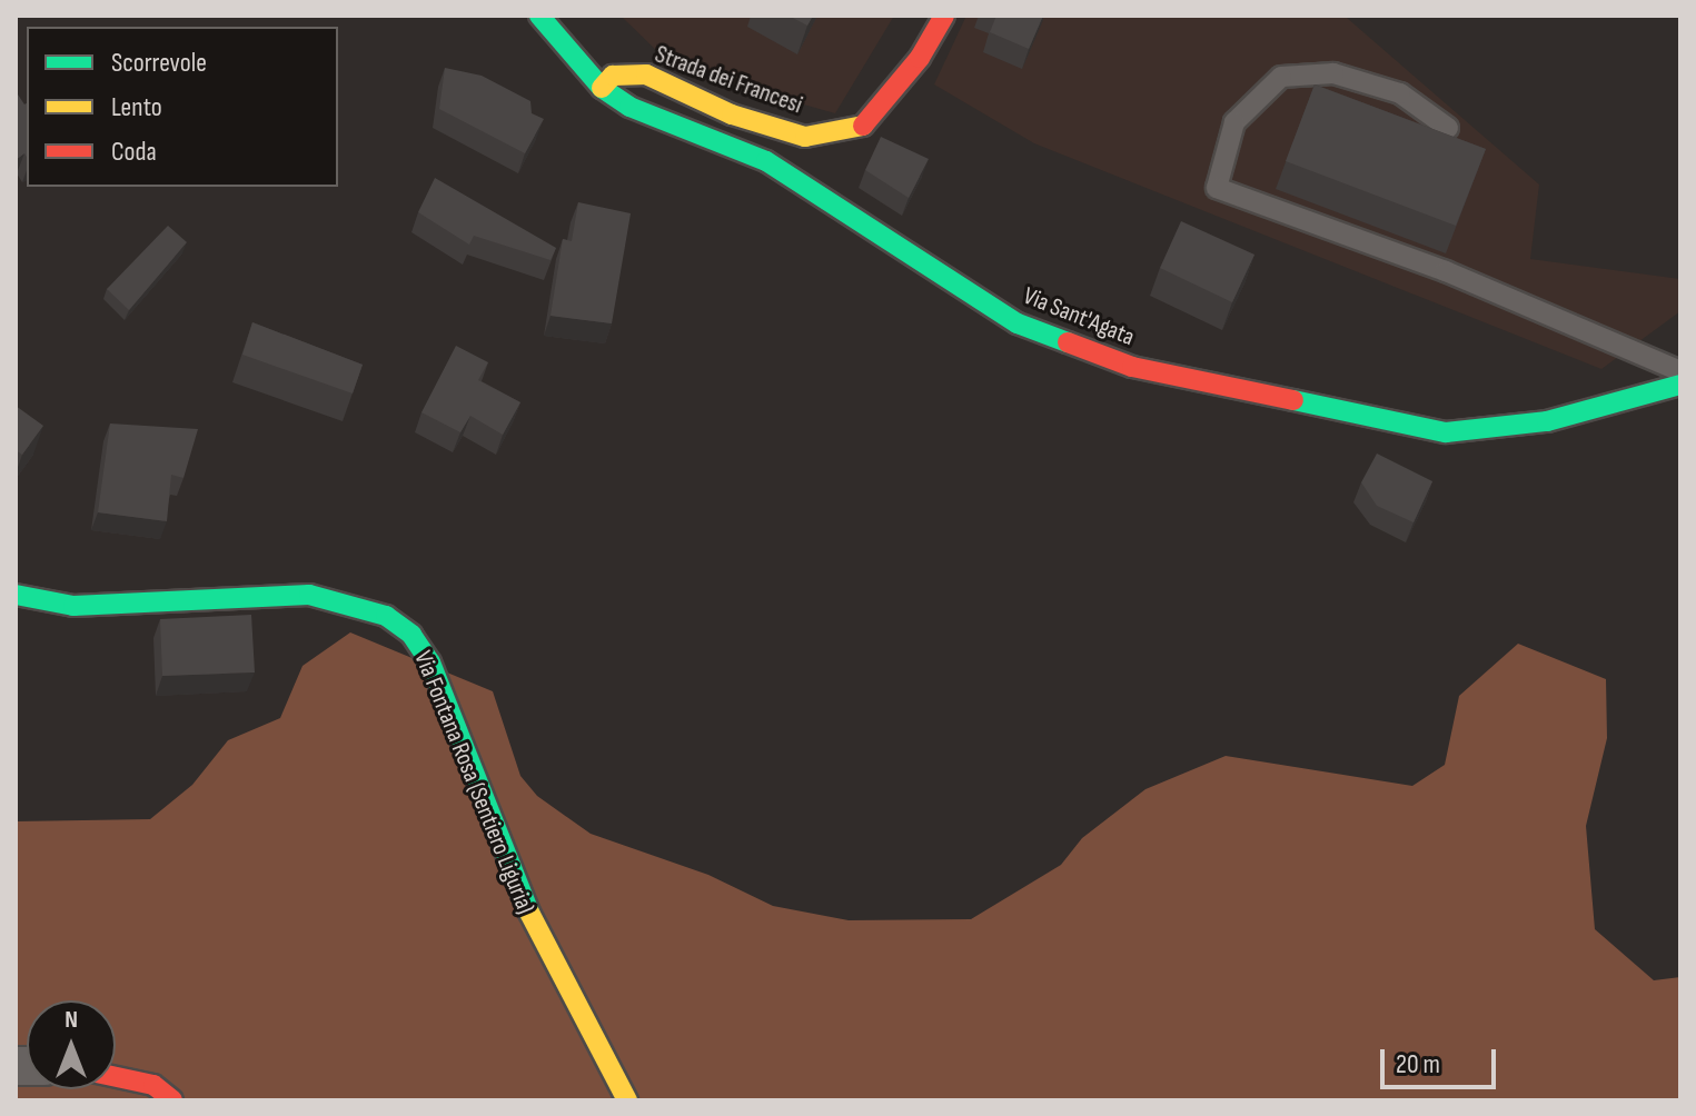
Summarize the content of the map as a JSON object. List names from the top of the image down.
{
  "streets": {
    "street": ["Strada dei Francesi", "Via Sant'Agata", "Via Fontana Rosa (Sentiero Liguria)"]
  },
  "crossings": [
    ["Strada dei Francesi", "Via Sant'Agata"]
  ],
  "legend": ["Scorrevole", "Lento", "Coda"],
  "scale_bar": "20 m",
  "north": "top"
}
